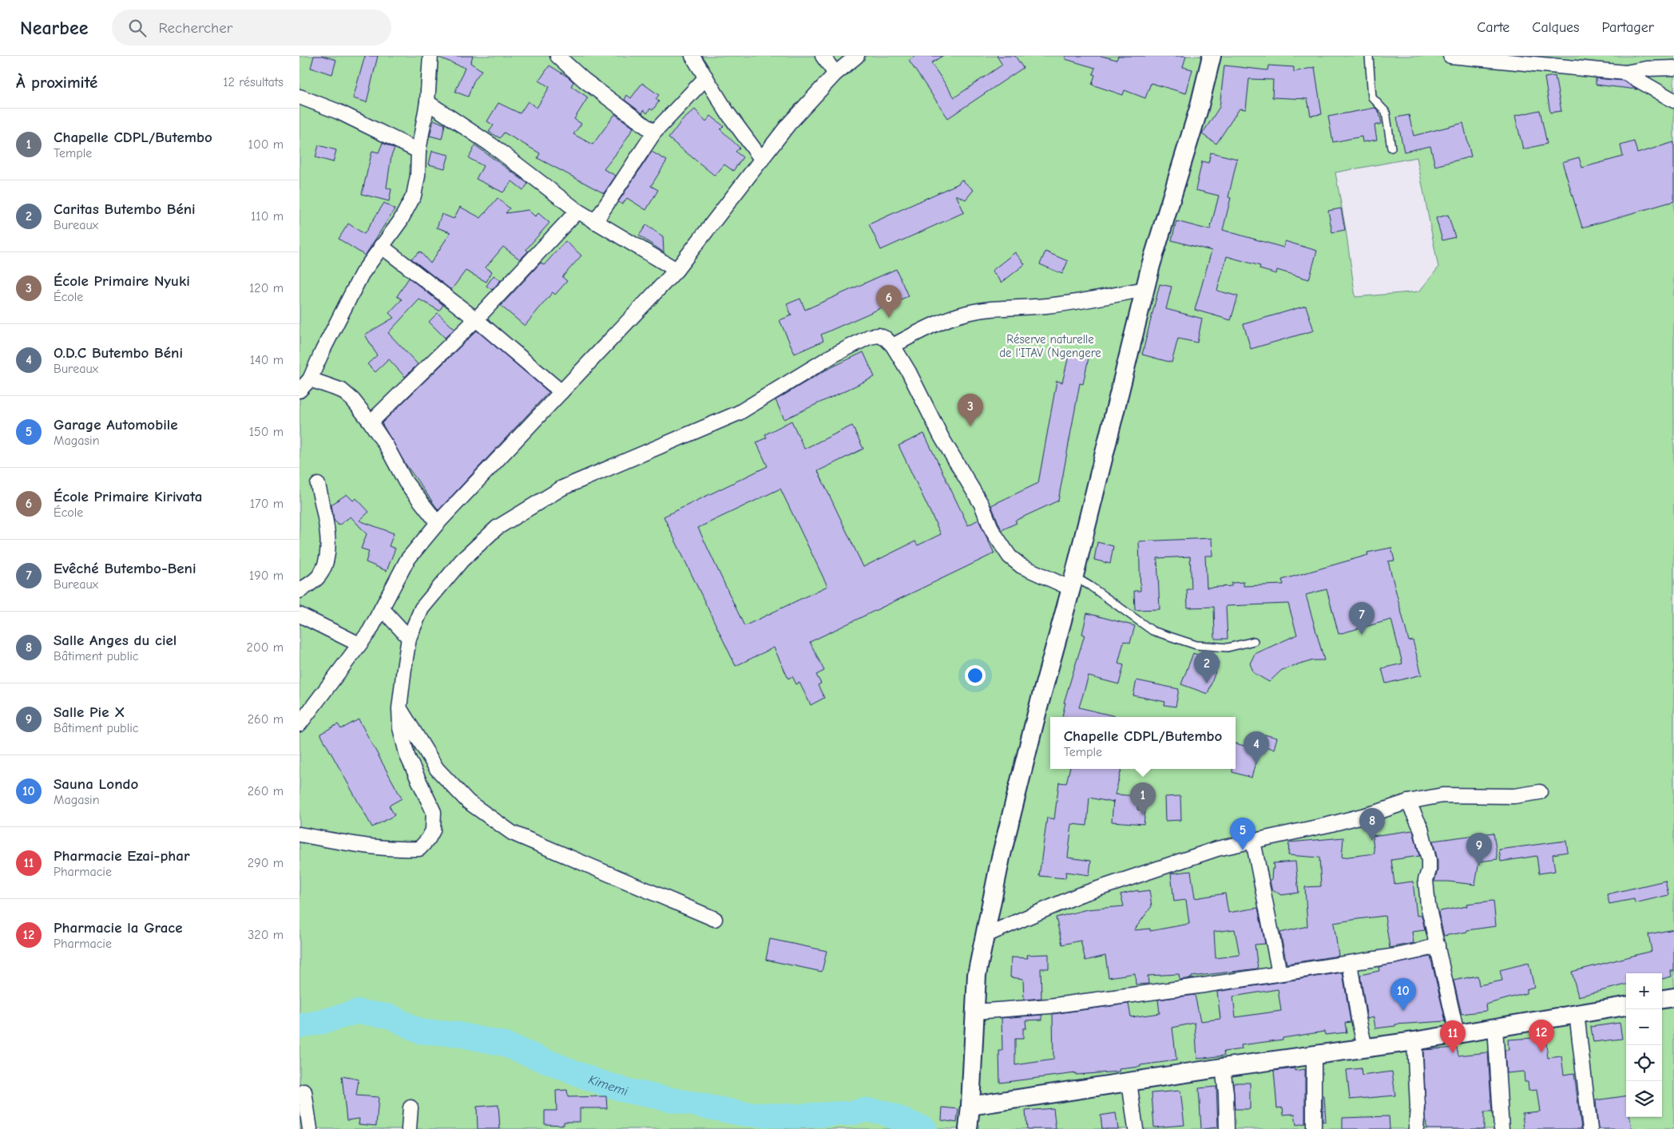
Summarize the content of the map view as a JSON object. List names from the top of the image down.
{
  "water": ["Kimemi"],
  "parks": ["Réserve naturelle de l'ITAV (Ngengere"],
  "page": {
    "header": "Nearbee",
    "search": "Rechercher",
    "nav": ["Carte", "Calques", "Partager"],
    "heading": ["À proximité", "12 résultats"],
    "list": [
      {
        "mark": "1",
        "name": "Chapelle CDPL/Butembo",
        "note": "Temple",
        "value": "100 m"
      },
      {
        "mark": "2",
        "name": "Caritas Butembo Béni",
        "note": "Bureaux",
        "value": "110 m"
      },
      {
        "mark": "3",
        "name": "École Primaire Nyuki",
        "note": "École",
        "value": "120 m"
      },
      {
        "mark": "4",
        "name": "O.D.C Butembo Béni",
        "note": "Bureaux",
        "value": "140 m"
      },
      {
        "mark": "5",
        "name": "Garage Automobile",
        "note": "Magasin",
        "value": "150 m"
      },
      {
        "mark": "6",
        "name": "École Primaire Kirivata",
        "note": "École",
        "value": "170 m"
      },
      {
        "mark": "7",
        "name": "Evêché Butembo-Beni",
        "note": "Bureaux",
        "value": "190 m"
      },
      {
        "mark": "8",
        "name": "Salle Anges du ciel",
        "note": "Bâtiment public",
        "value": "200 m"
      },
      {
        "mark": "9",
        "name": "Salle Pie X",
        "note": "Bâtiment public",
        "value": "260 m"
      },
      {
        "mark": "10",
        "name": "Sauna Londo",
        "note": "Magasin",
        "value": "260 m"
      },
      {
        "mark": "11",
        "name": "Pharmacie Ezai-phar",
        "note": "Pharmacie",
        "value": "290 m"
      },
      {
        "mark": "12",
        "name": "Pharmacie la Grace",
        "note": "Pharmacie",
        "value": "320 m"
      }
    ],
    "pins": [
      "6",
      "3",
      "7",
      "2",
      "4",
      "1",
      "8",
      "5",
      "9",
      "10",
      "12",
      "11"
    ],
    "popup": ["Chapelle CDPL/Butembo", "Temple"],
    "map_buttons": ["+", "−"]
  }
}
